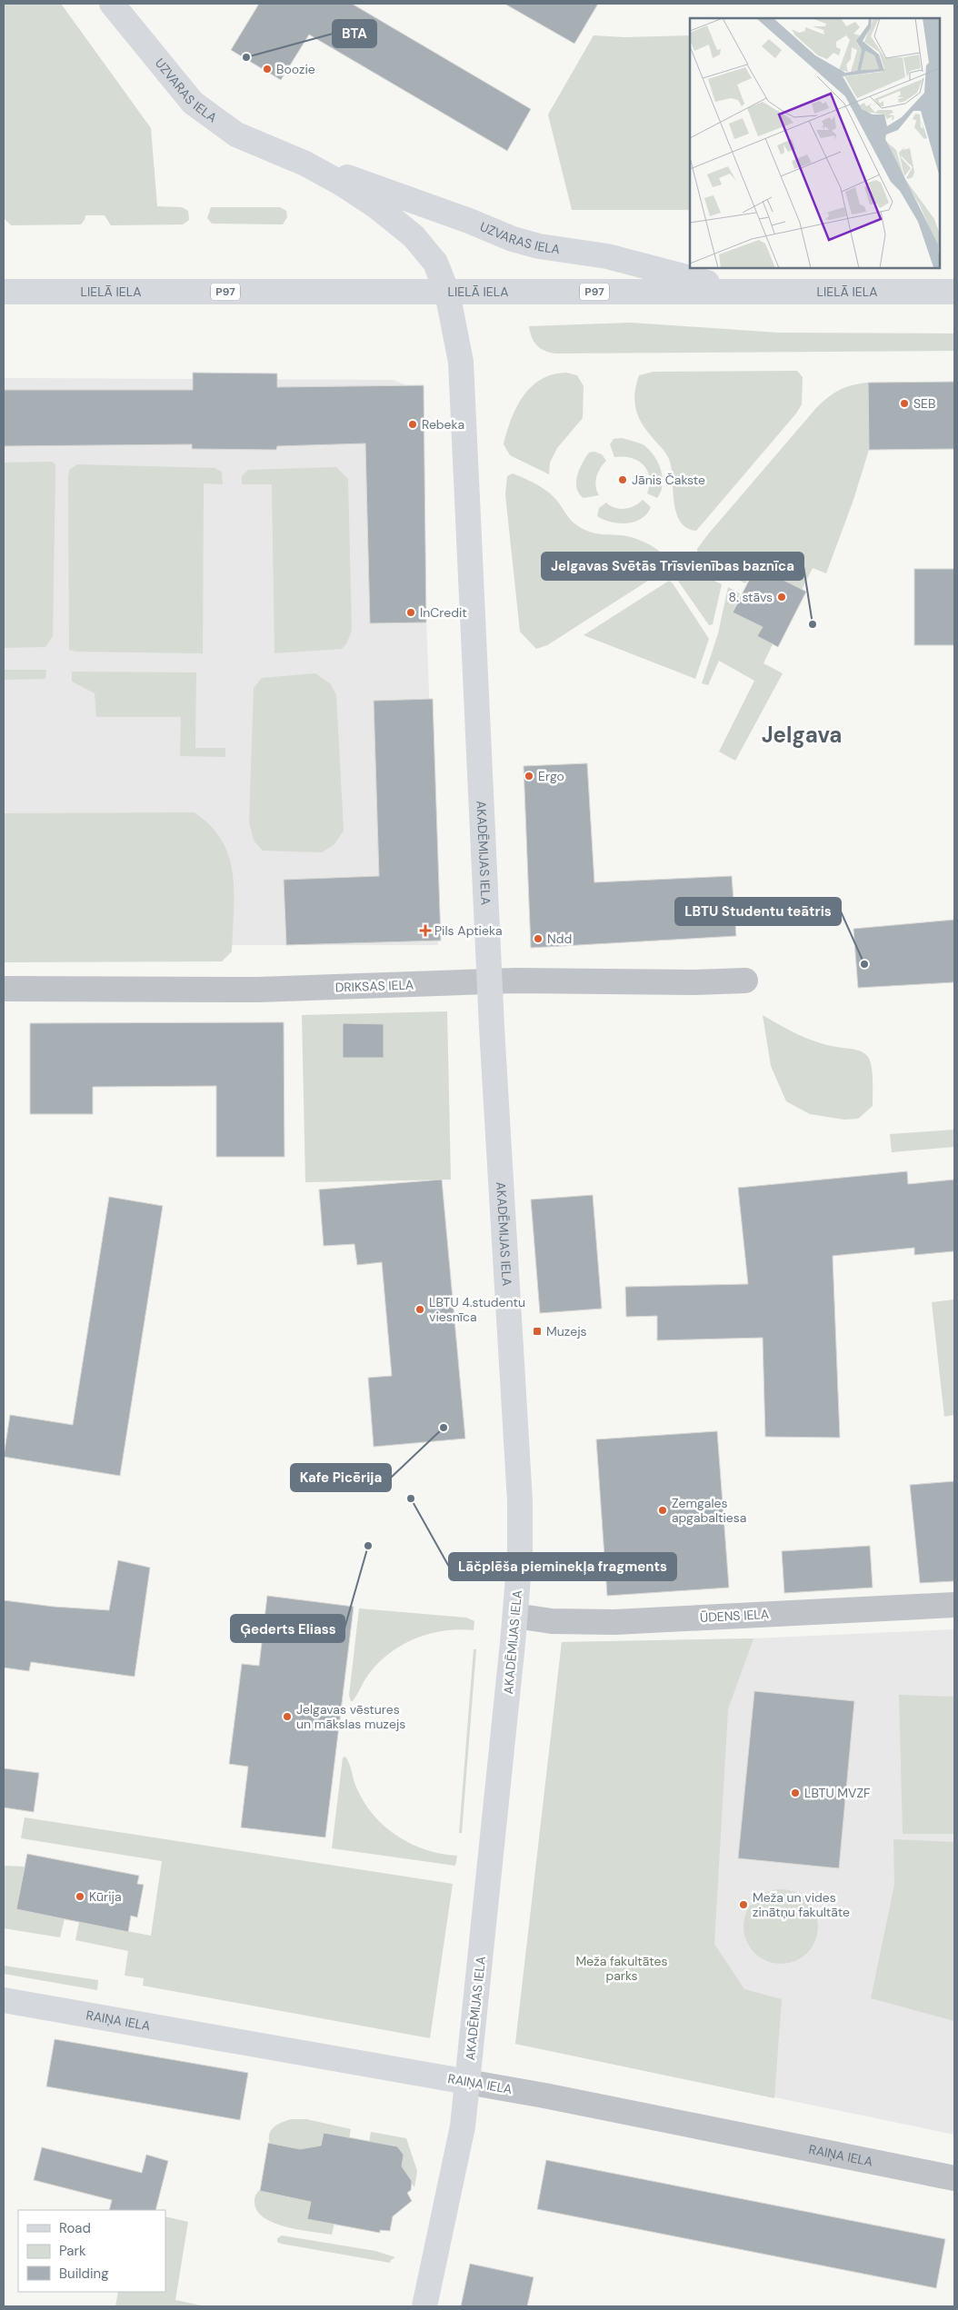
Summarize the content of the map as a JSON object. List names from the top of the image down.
{
  "streets": {
    "main road": [
      "UZVARAS IELA",
      "LIELĀ IELA",
      "P97",
      "AKADĒMIJAS IELA",
      "RAIŅA IELA"
    ],
    "street": ["DRIKSAS IELA", "ŪDENS IELA"]
  },
  "crossings": [
    ["UZVARAS IELA", "LIELĀ IELA"],
    ["UZVARAS IELA", "AKADĒMIJAS IELA"],
    ["LIELĀ IELA", "AKADĒMIJAS IELA"],
    ["AKADĒMIJAS IELA", "DRIKSAS IELA"],
    ["AKADĒMIJAS IELA", "ŪDENS IELA"],
    ["AKADĒMIJAS IELA", "RAIŅA IELA"]
  ],
  "districts": ["Jelgava"],
  "parks": ["Meža fakultātes parks"],
  "places": {
    "other": [
      "BTA",
      "Boozie",
      "SEB",
      "Rebeka",
      "Jānis Čakste",
      "8. stāvs",
      "InCredit",
      "Jelgavas Svētās Trīsvienības baznīca",
      "Ergo",
      "Ndd",
      "LBTU Studentu teātris",
      "LBTU 4.studentu viesnīca",
      "Kafe Picērija",
      "Lāčplēša pieminekļa fragments",
      "Zemgales apgabaltiesa",
      "Ģederts Eliass",
      "Jelgavas vēstures un mākslas muzejs",
      "LBTU MVZF",
      "Kūrija",
      "Meža un vides zinātņu fakultāte"
    ],
    "health": ["Pils Aptieka"],
    "transit": ["Muzejs"]
  },
  "legend": ["Road", "Park", "Building"]
}
